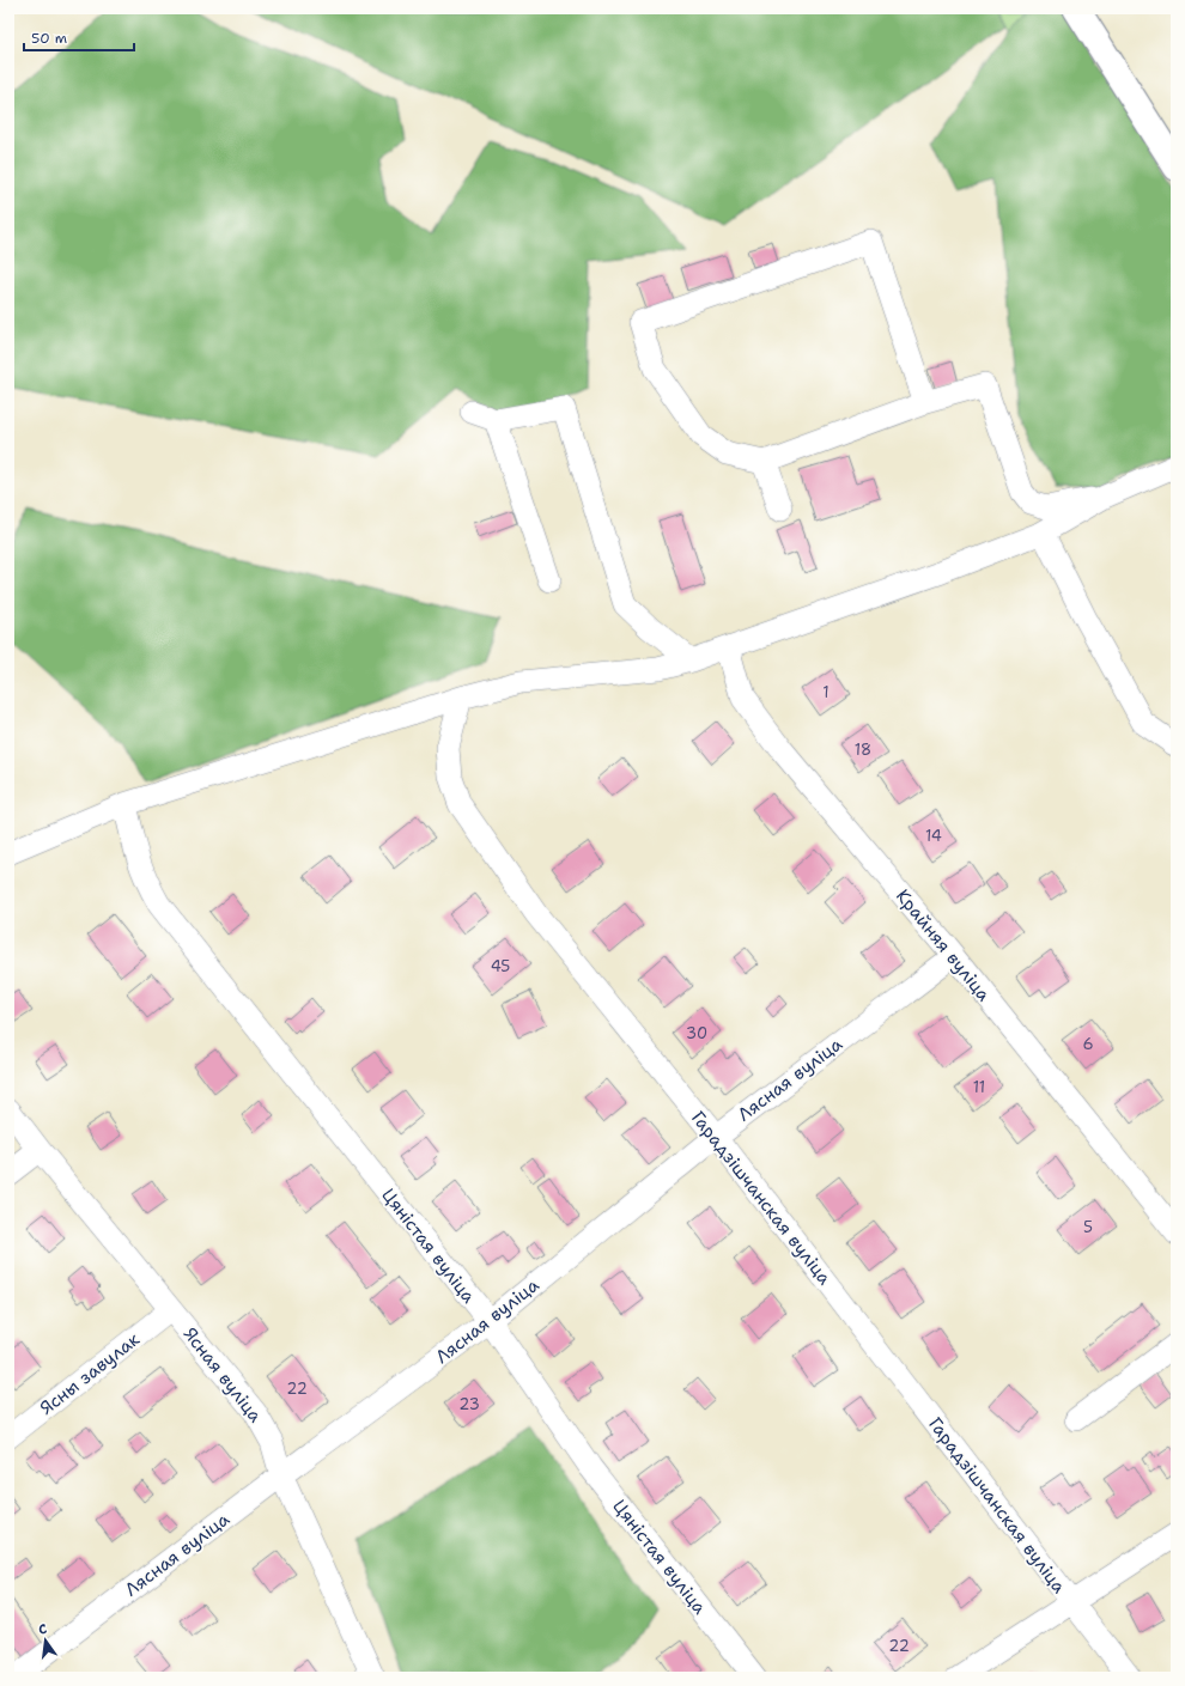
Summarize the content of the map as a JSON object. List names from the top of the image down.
{
  "streets": {
    "street": [
      "Крайняя вуліца",
      "Лясная вуліца",
      "Гарадзішчанская вуліца",
      "Цяністая вуліца",
      "Ясны завулак",
      "Ясная вуліца"
    ]
  },
  "crossings": [
    ["Крайняя вуліца", "Лясная вуліца"],
    ["Лясная вуліца", "Гарадзішчанская вуліца"],
    ["Лясная вуліца", "Цяністая вуліца"],
    ["Лясная вуліца", "Ясная вуліца"],
    ["Ясны завулак", "Ясная вуліца"]
  ],
  "house_numbers": [
    "1",
    "18",
    "14",
    "45",
    "30",
    "6",
    "11",
    "5",
    "22",
    "23",
    "22"
  ],
  "scale_bar": "50 m",
  "north": "top"
}
